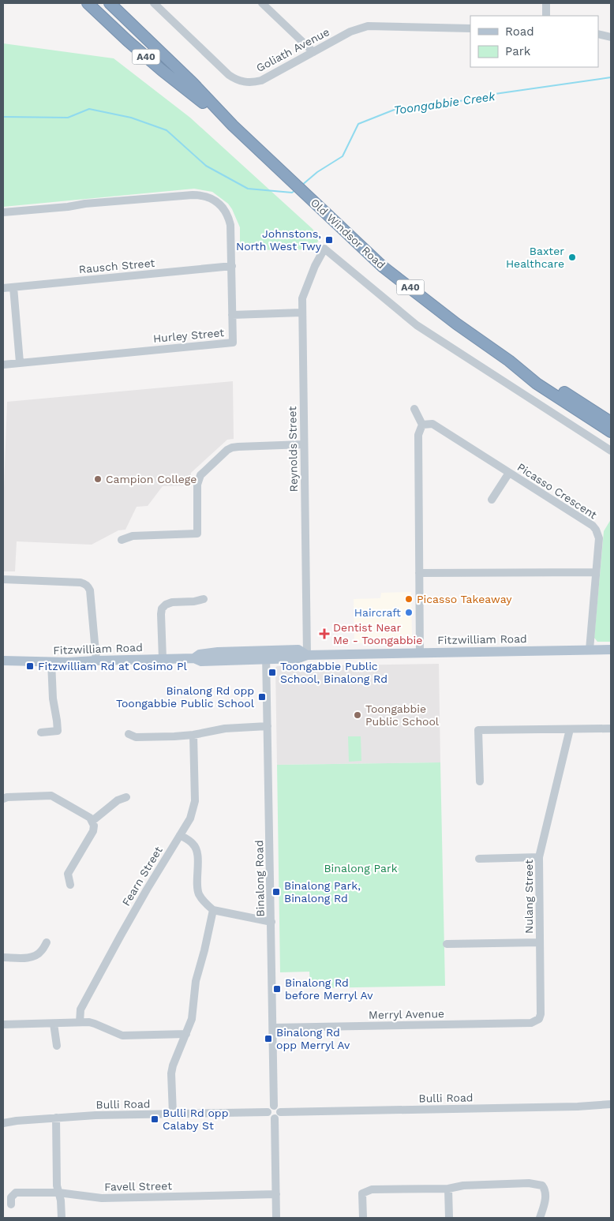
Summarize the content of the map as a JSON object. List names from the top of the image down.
{
  "streets": {
    "highway": ["A40", "Old Windsor Road"],
    "main road": ["Fitzwilliam Road"],
    "street": [
      "Goliath Avenue",
      "Rausch Street",
      "Hurley Street",
      "Reynolds Street",
      "Picasso Crescent",
      "Fearn Street",
      "Binalong Road",
      "Nulang Street",
      "Merryl Avenue",
      "Bulli Road",
      "Favell Street"
    ]
  },
  "crossings": [
    ["Rausch Street", "Hurley Street"],
    ["Reynolds Street", "Fitzwilliam Road"],
    ["Picasso Crescent", "Fitzwilliam Road"],
    ["Fitzwilliam Road", "Binalong Road"],
    ["Binalong Road", "Merryl Avenue"],
    ["Binalong Road", "Bulli Road"],
    ["Nulang Street", "Merryl Avenue"]
  ],
  "water": ["Toongabbie Creek"],
  "parks": ["Binalong Park"],
  "places": {
    "transit": [
      "Johnstons, North West Twy",
      "Fitzwilliam Rd at Cosimo Pl",
      "Toongabbie Public School, Binalong Rd",
      "Binalong Rd opp Toongabbie Public School",
      "Binalong Park, Binalong Rd",
      "Binalong Rd before Merryl Av",
      "Binalong Rd opp Merryl Av",
      "Bulli Rd opp Calaby St"
    ],
    "other": [
      "Baxter Healthcare",
      "Campion College",
      "Picasso Takeaway",
      "Haircraft",
      "Toongabbie Public School"
    ],
    "health": ["Dentist Near Me - Toongabbie"]
  },
  "legend": ["Road", "Park"]
}
